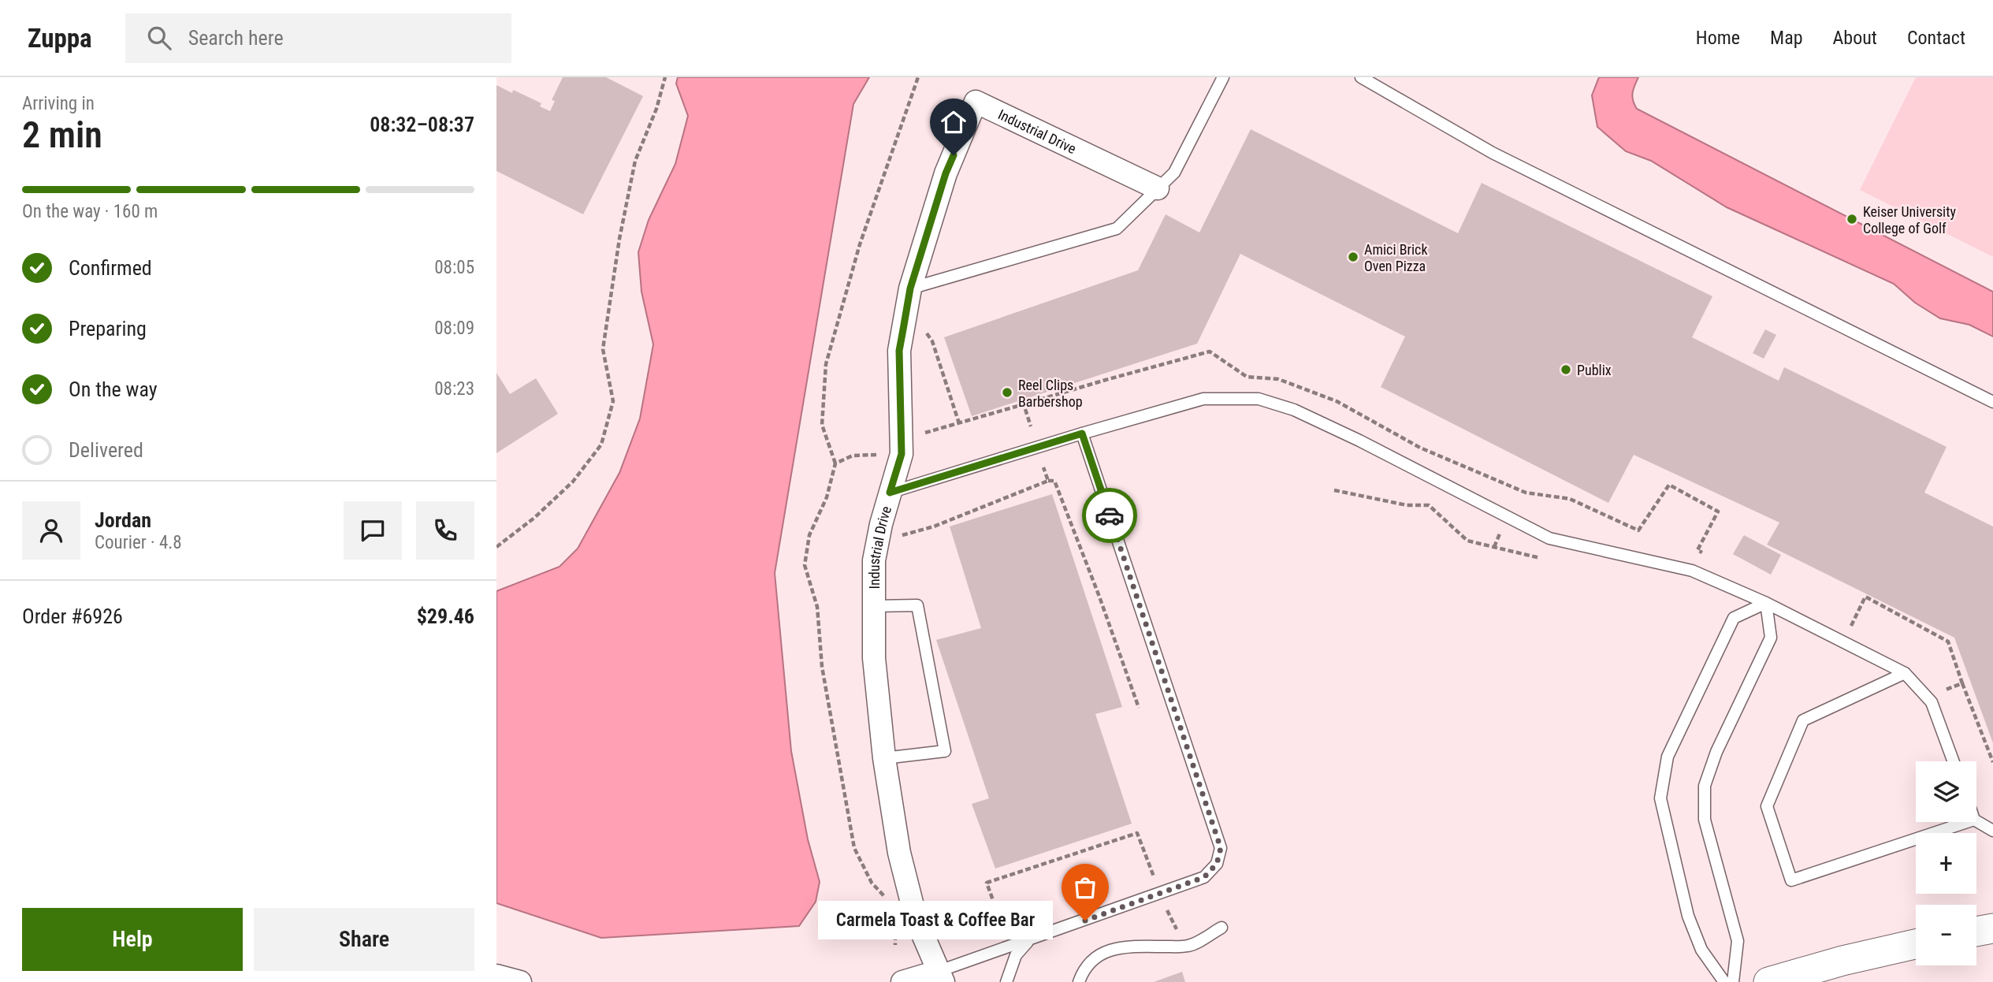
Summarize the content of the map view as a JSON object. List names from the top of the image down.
{
  "streets": {
    "street": ["Industrial Drive"]
  },
  "places": [
    "Keiser University College of Golf",
    "Amici Brick Oven Pizza",
    "Publix",
    "Reel Clips Barbershop",
    "Carmela Toast & Coffee Bar"
  ],
  "page": {
    "header": "Zuppa",
    "search": "Search here",
    "nav": [
      "Home",
      "Map",
      "About",
      "Contact"
    ],
    "heading": ["2 min", "Arriving in", "08:32–08:37"],
    "panel": [
      "Jordan",
      "Courier · 4.8",
      "Order #6926",
      "$29.46"
    ],
    "bar": "On the way · 160 m",
    "list": [
      ["Confirmed", "08:05"],
      ["Preparing", "08:09"],
      ["On the way", "08:23"],
      "Delivered"
    ],
    "map_buttons": ["+", "−"],
    "buttons": ["Help", "Share"],
    "bubble": "Carmela Toast & Coffee Bar"
  }
}
